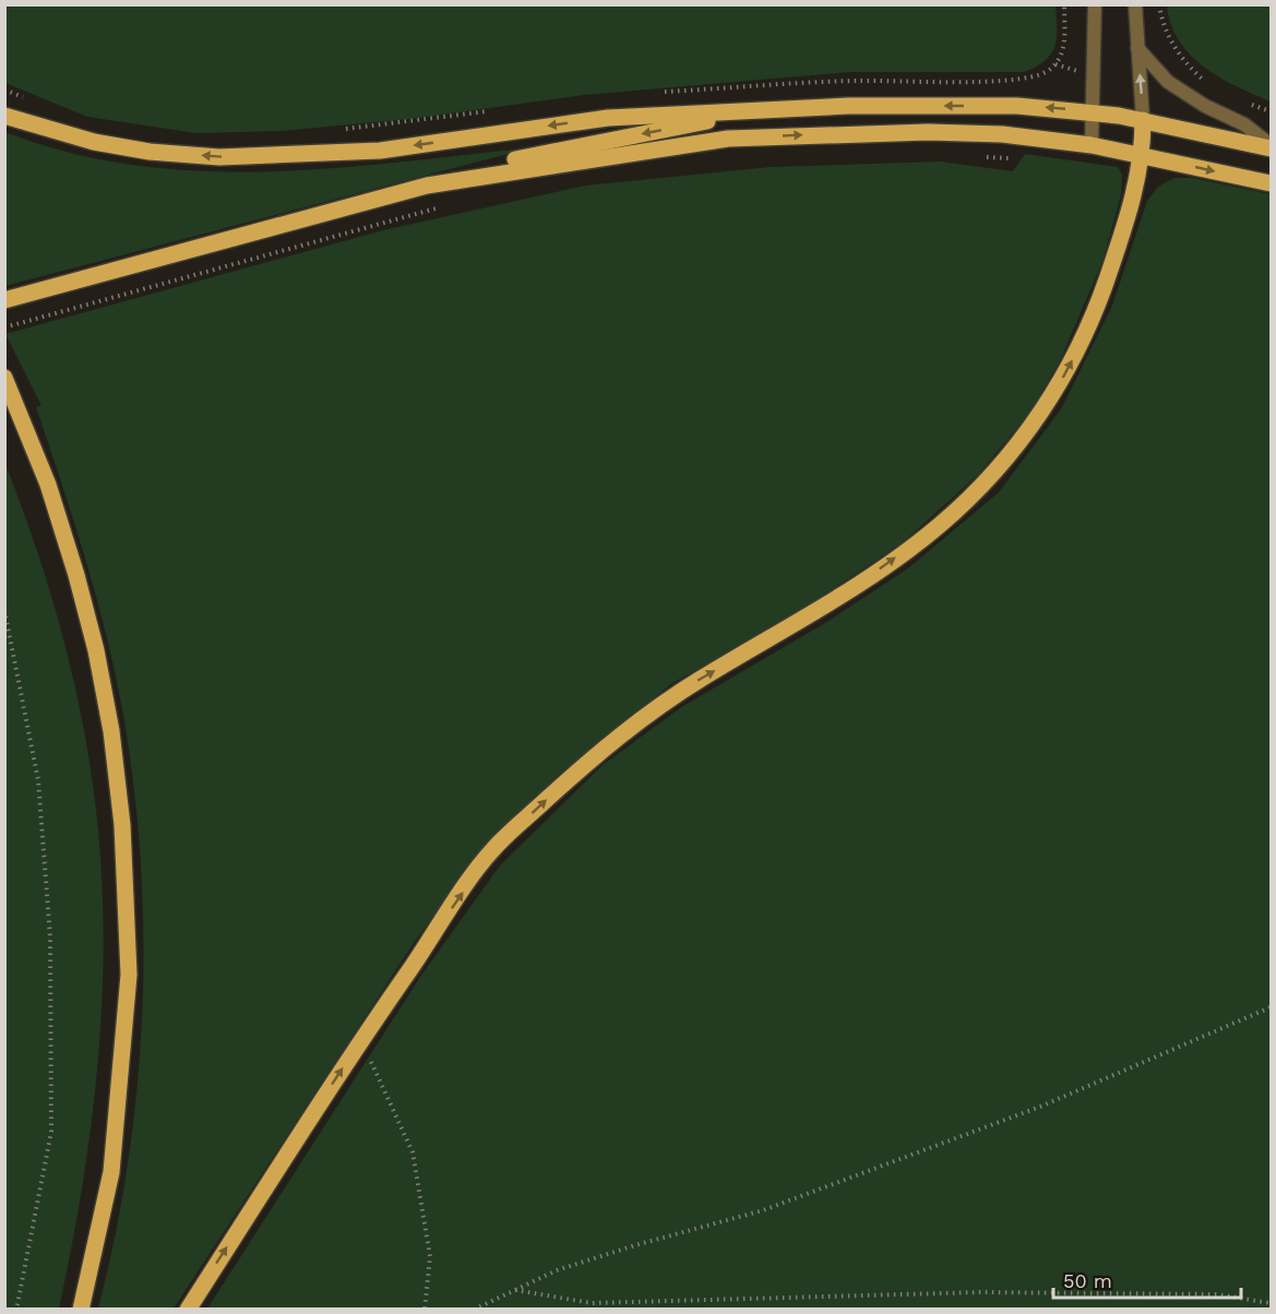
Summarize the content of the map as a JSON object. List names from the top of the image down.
{
  "scale_bar": "50 m"
}
